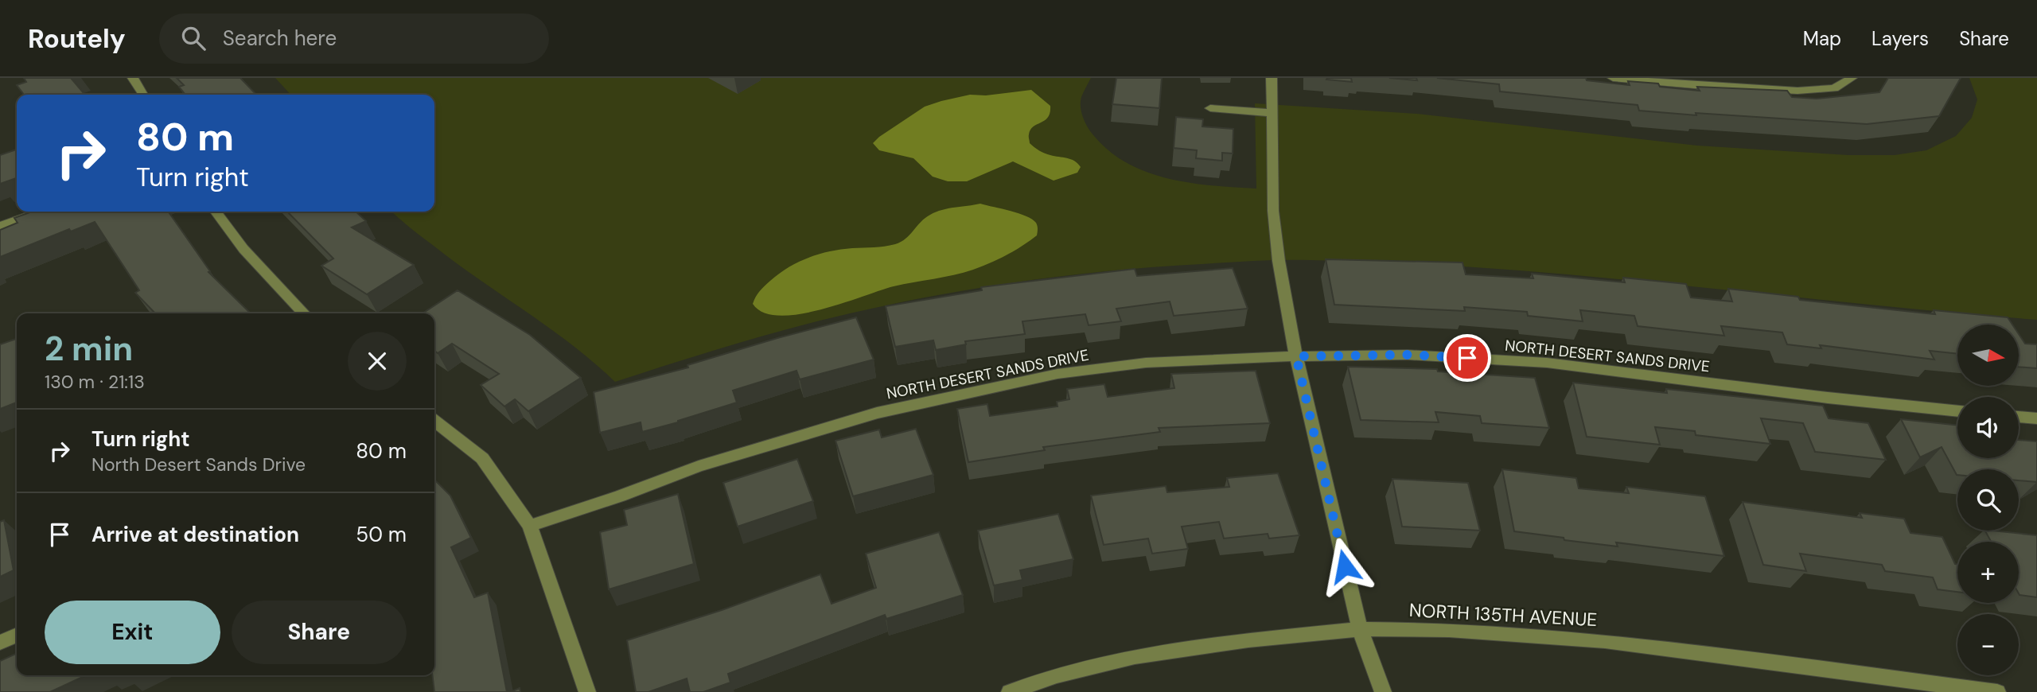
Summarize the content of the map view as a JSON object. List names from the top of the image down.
{
  "streets": {
    "street": ["NORTH DESERT SANDS DRIVE", "NORTH 135TH AVENUE"]
  },
  "north": "right",
  "page": {
    "header": "Routely",
    "search": "Search here",
    "nav": ["Map", "Layers", "Share"],
    "turn": ["80 m", "Turn right"],
    "heading": ["2 min", "130 m · 21:13"],
    "map_buttons": ["+", "−"],
    "list": [
      {
        "name": "Turn right",
        "note": "North Desert Sands Drive",
        "value": "80 m"
      },
      {
        "name": "Arrive at destination",
        "value": "50 m"
      }
    ],
    "buttons": ["Exit", "Share"]
  }
}
